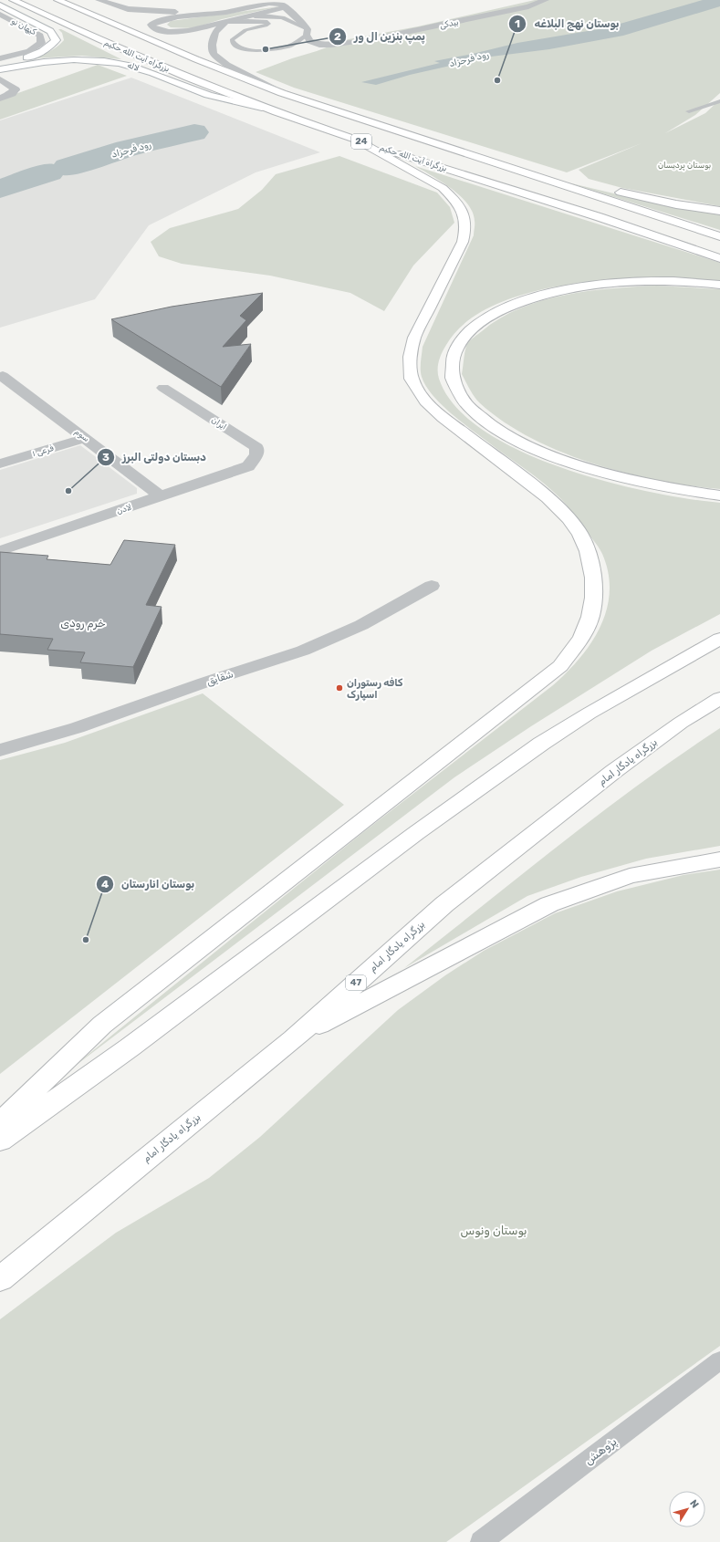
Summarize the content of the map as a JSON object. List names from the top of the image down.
{
  "streets": {
    "main road": [
      "بزرگراه آیت الله حکیم",
      "لاله",
      "24",
      "بزرگراه یادگار امام",
      "47"
    ],
    "street": [
      "بیدکی",
      "کیهان نو",
      "ایران",
      "سوم",
      "فرعی ۱",
      "لادن",
      "شقایق"
    ],
    "lane": ["پژوهش"]
  },
  "crossings": [
    ["بزرگراه آیت الله حکیم", "لاله"],
    ["ایران", "لادن"],
    ["سوم", "فرعی ۱"],
    ["سوم", "لادن"]
  ],
  "districts": ["خرم رودی"],
  "water": ["رود فرحزاد"],
  "parks": ["بوستان پردیسان", "بوستان ونوس"],
  "places": [
    "پمپ بنزین ال ور",
    "بوستان نهج البلاغه",
    "دبستان دولتی البرز",
    "کافه رستوران اسپارک",
    "بوستان انارستان"
  ],
  "north": "top right"
}
